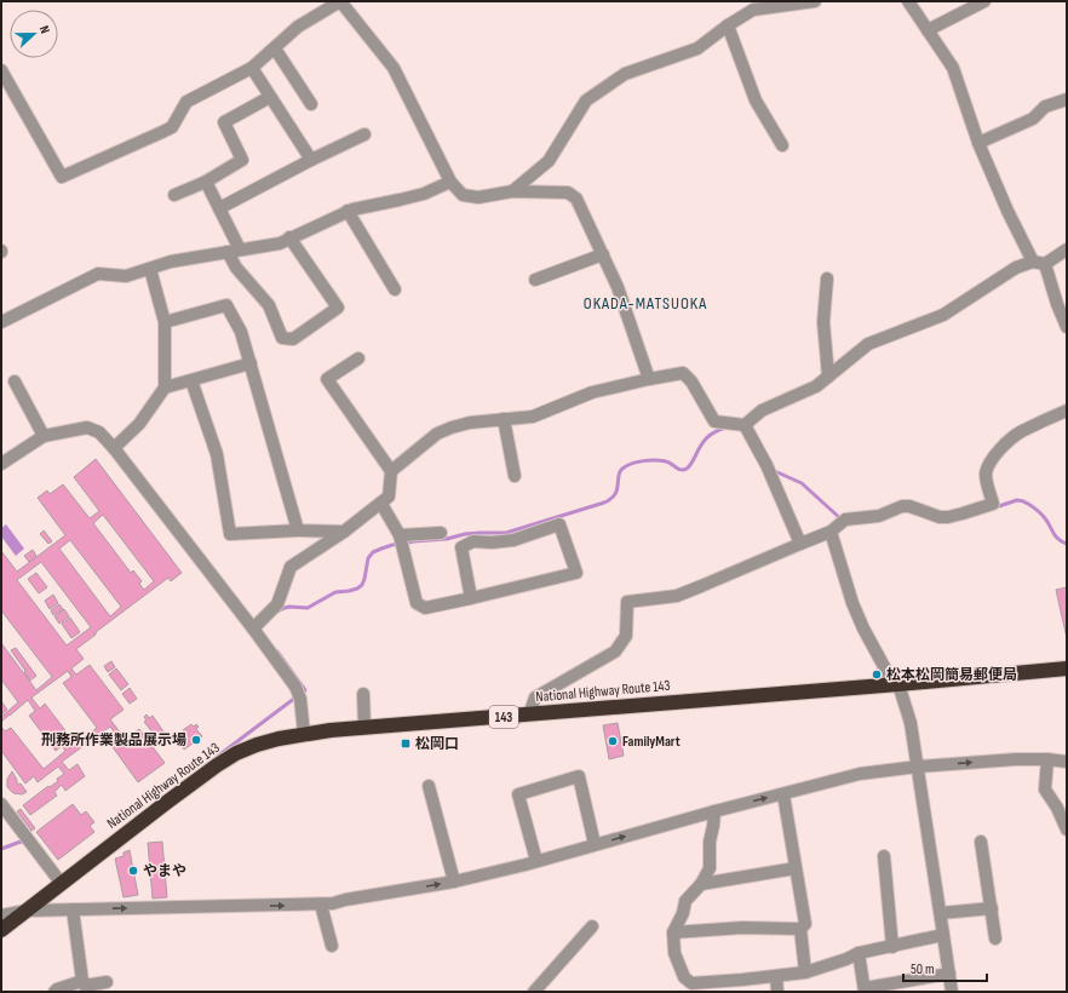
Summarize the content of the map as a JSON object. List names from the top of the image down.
{
  "streets": {
    "highway": ["National Highway Route 143", "143"]
  },
  "districts": ["OKADA-MATSUOKA"],
  "places": {
    "other": [
      "松本松岡簡易郵便局",
      "刑務所作業製品展示場",
      "FamilyMart",
      "やまや"
    ],
    "transit": ["松岡口"]
  },
  "scale_bar": "50 m",
  "north": "right"
}
